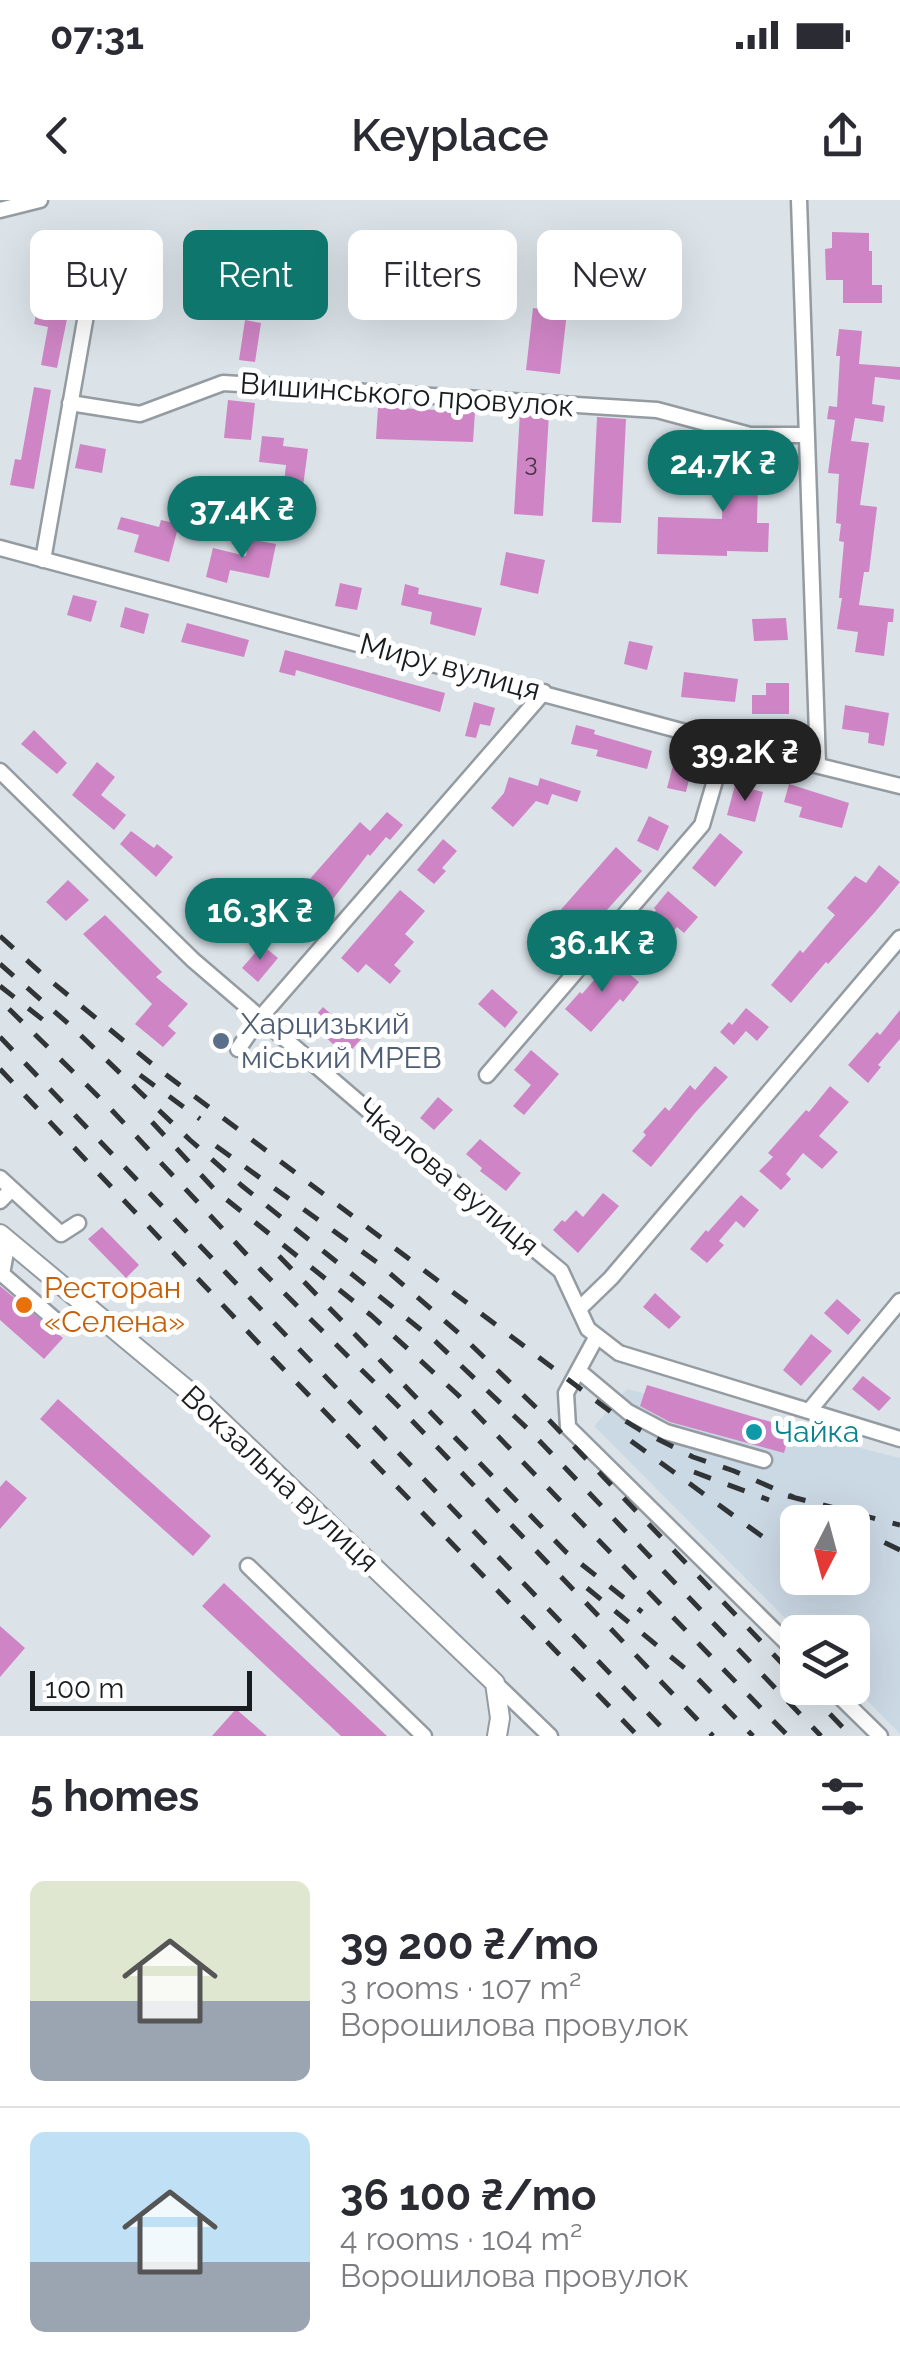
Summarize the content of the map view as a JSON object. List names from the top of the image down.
{
  "streets": {
    "main road": ["Вокзальна вулиця"],
    "street": ["Вишинського провулок", "Миру вулиця", "Чкалова вулиця"]
  },
  "places": ["Харцизький міський МРЕВ", "Ресторан «Селена»", "Чайка"],
  "house_numbers": ["3"],
  "scale_bar": "100 m",
  "north": "bottom",
  "page": {
    "status": "07:31",
    "header": "Keyplace",
    "chip": [
      "Buy",
      "Rent",
      "Filters",
      "New"
    ],
    "price": [
      "24.7K ₴",
      "37.4K ₴",
      "39.2K ₴",
      "16.3K ₴",
      "36.1K ₴"
    ],
    "scale": "100 m",
    "heading": "5 homes",
    "list": [
      {
        "name": "39 200 ₴/mo",
        "note": "3 rooms · 107 m² · Ворошилова провулок"
      },
      {
        "name": "36 100 ₴/mo",
        "note": "4 rooms · 104 m² · Ворошилова провулок"
      }
    ]
  }
}
